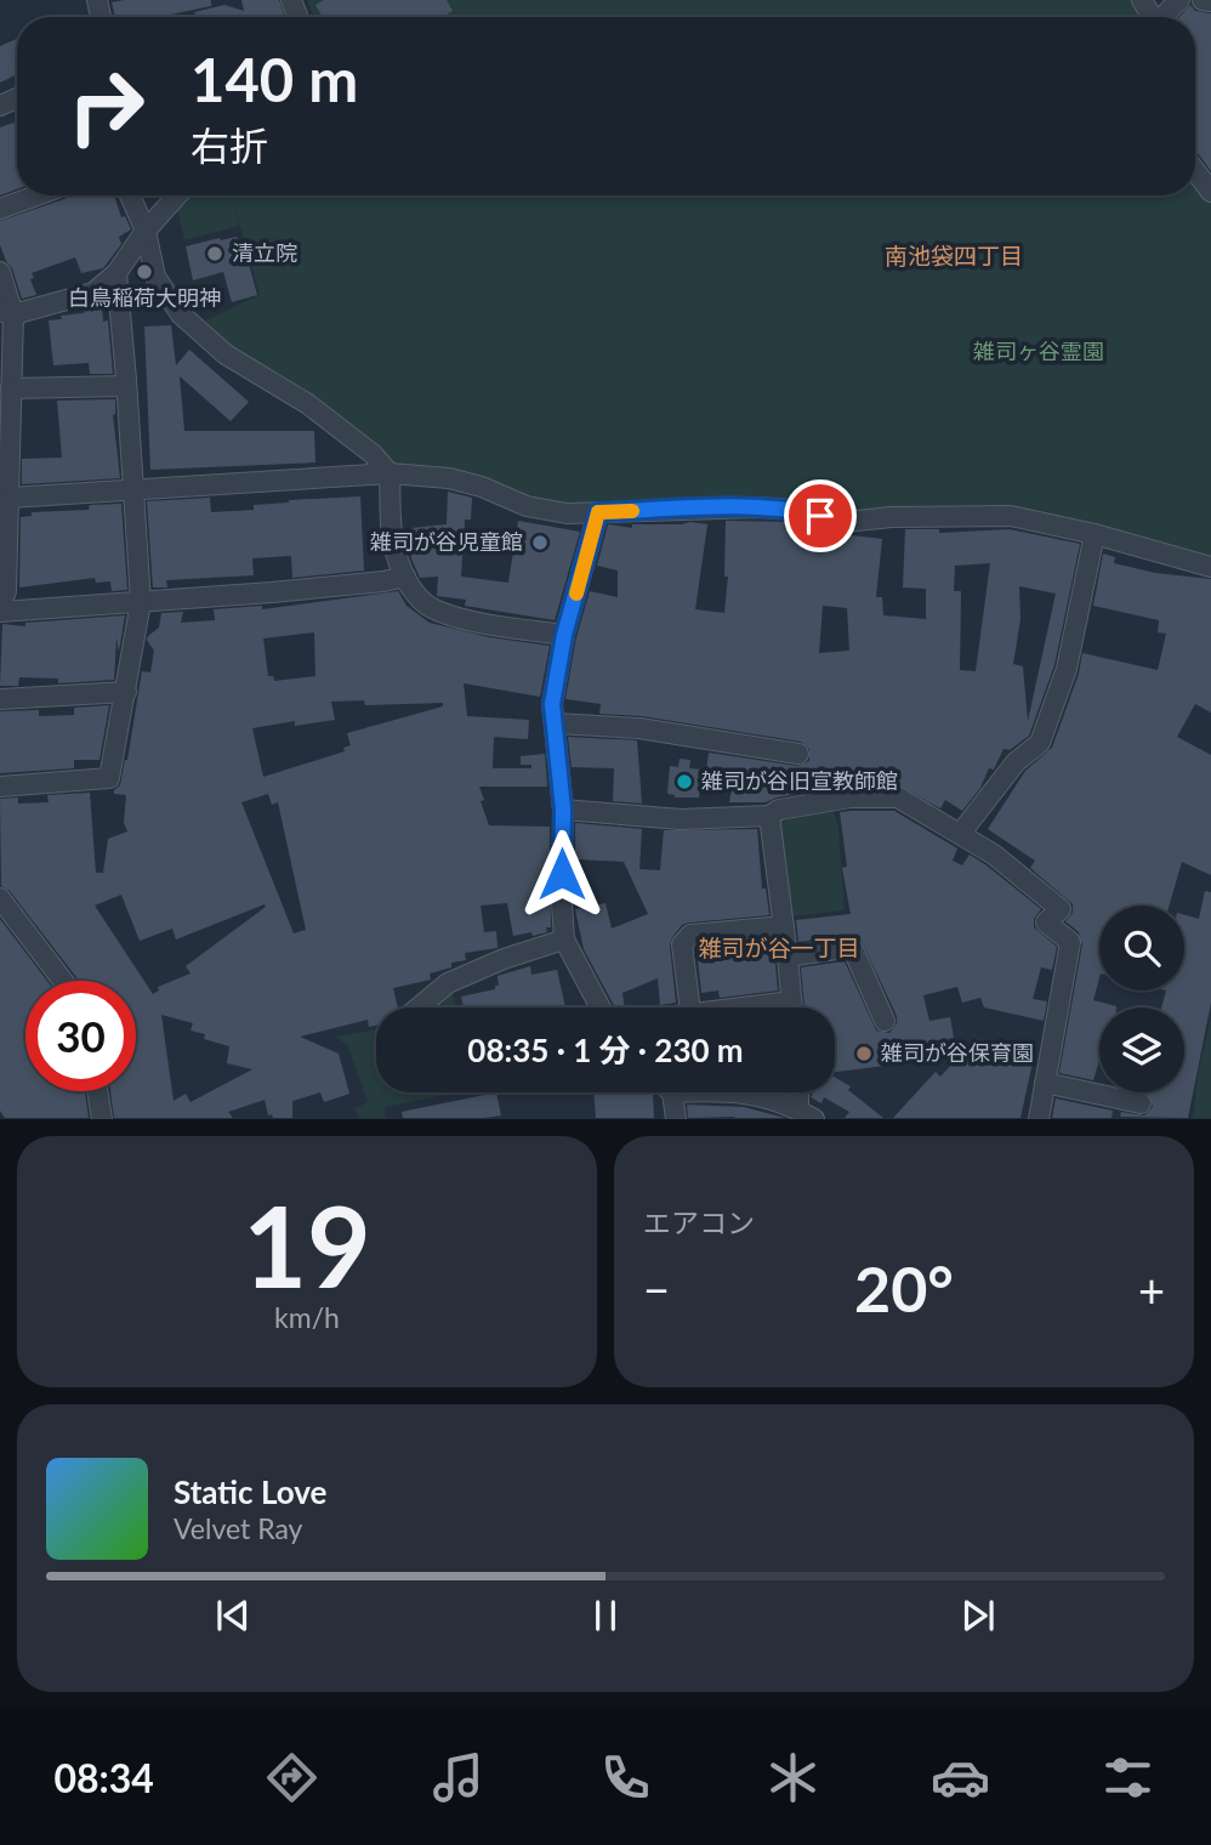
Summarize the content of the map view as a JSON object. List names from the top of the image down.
{
  "districts": ["南池袋四丁目", "雑司が谷一丁目"],
  "parks": ["雑司ヶ谷霊園"],
  "places": [
    "清立院",
    "白鳥稲荷大明神",
    "雑司が谷児童館",
    "雑司が谷旧宣教師館",
    "雑司が谷保育園"
  ],
  "page": {
    "turn": ["140 m", "右折"],
    "limit": "30",
    "trip": "08:35 · 1 分 · 230 m",
    "tile": [
      ["19", "km/h"],
      "エアコン"
    ],
    "heat": ["−", "20°", "+"],
    "song": ["Static Love", "Velvet Ray"],
    "tabs": "08:34"
  }
}
